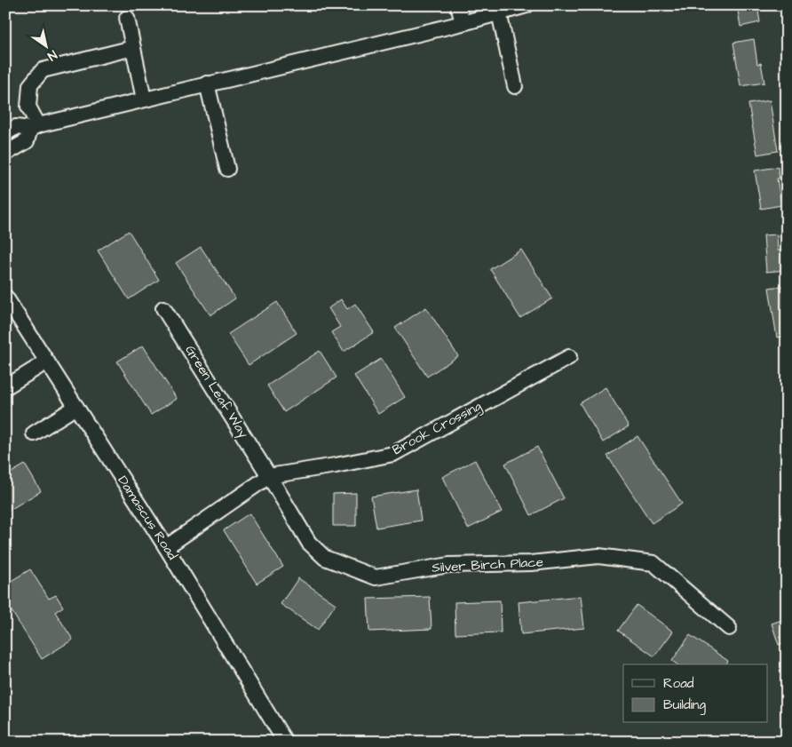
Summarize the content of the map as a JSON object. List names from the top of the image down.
{
  "streets": {
    "street": [
      "Green Leaf Way",
      "Brook Crossing",
      "Damascus Road",
      "Silver Birch Place"
    ]
  },
  "crossings": [
    ["Green Leaf Way", "Brook Crossing"],
    ["Green Leaf Way", "Silver Birch Place"],
    ["Brook Crossing", "Silver Birch Place"]
  ],
  "legend": ["Road", "Building"],
  "north": "bottom right"
}
